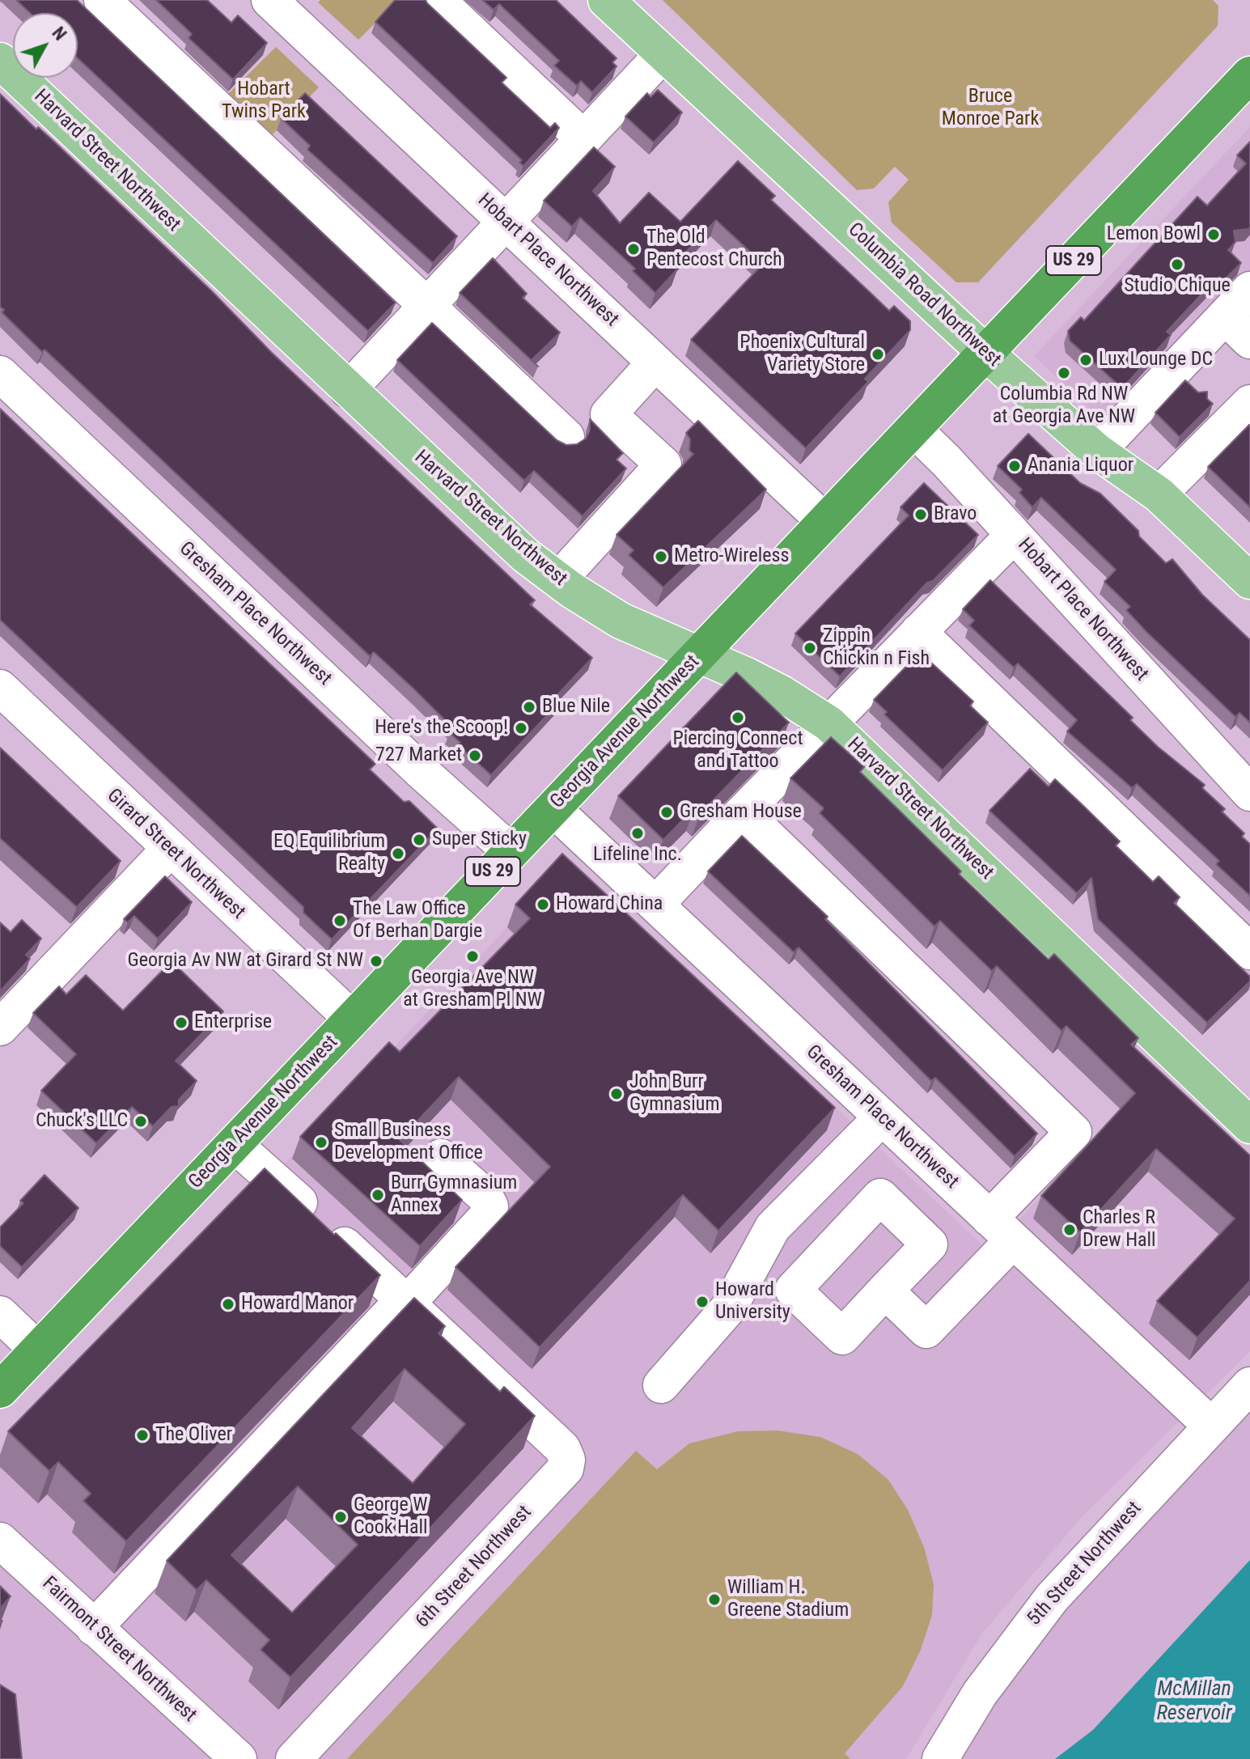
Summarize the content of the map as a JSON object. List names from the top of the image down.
{
  "streets": {
    "highway": ["US 29", "Georgia Avenue Northwest"],
    "main road": ["Harvard Street Northwest", "Columbia Road Northwest"],
    "street": [
      "Hobart Place Northwest",
      "Gresham Place Northwest",
      "Girard Street Northwest",
      "5th Street Northwest",
      "6th Street Northwest",
      "Fairmont Street Northwest"
    ]
  },
  "crossings": [
    ["Harvard Street Northwest", "Georgia Avenue Northwest"],
    ["Hobart Place Northwest", "Georgia Avenue Northwest"],
    ["Columbia Road Northwest", "Georgia Avenue Northwest"],
    ["Gresham Place Northwest", "Georgia Avenue Northwest"],
    ["Gresham Place Northwest", "5th Street Northwest"],
    ["Georgia Avenue Northwest", "Girard Street Northwest"]
  ],
  "water": ["McMillan Reservoir"],
  "parks": ["Hobart Twins Park", "Bruce Monroe Park"],
  "places": [
    "Lemon Bowl",
    "The Old Pentecost Church",
    "Studio Chique",
    "Phoenix Cultural Variety Store",
    "Lux Lounge DC",
    "Columbia Rd NW at Georgia Ave NW",
    "Anania Liquor",
    "Bravo",
    "Metro-Wireless",
    "Zippin Chickin n Fish",
    "Blue Nile",
    "Piercing Connect and Tattoo",
    "Here's the Scoop!",
    "727 Market",
    "Gresham House",
    "Lifeline Inc.",
    "Super Sticky",
    "EQ Equilibrium Realty",
    "Howard China",
    "The Law Office Of Berhan Dargie",
    "Georgia Ave NW at Gresham Pl NW",
    "Georgia Av NW at Girard St NW",
    "Enterprise",
    "John Burr Gymnasium",
    "Chuck's LLC",
    "Small Business Development Office",
    "Burr Gymnasium Annex",
    "Charles R Drew Hall",
    "Howard University",
    "Howard Manor",
    "The Oliver",
    "George W Cook Hall",
    "William H. Greene Stadium"
  ],
  "north": "top right"
}
